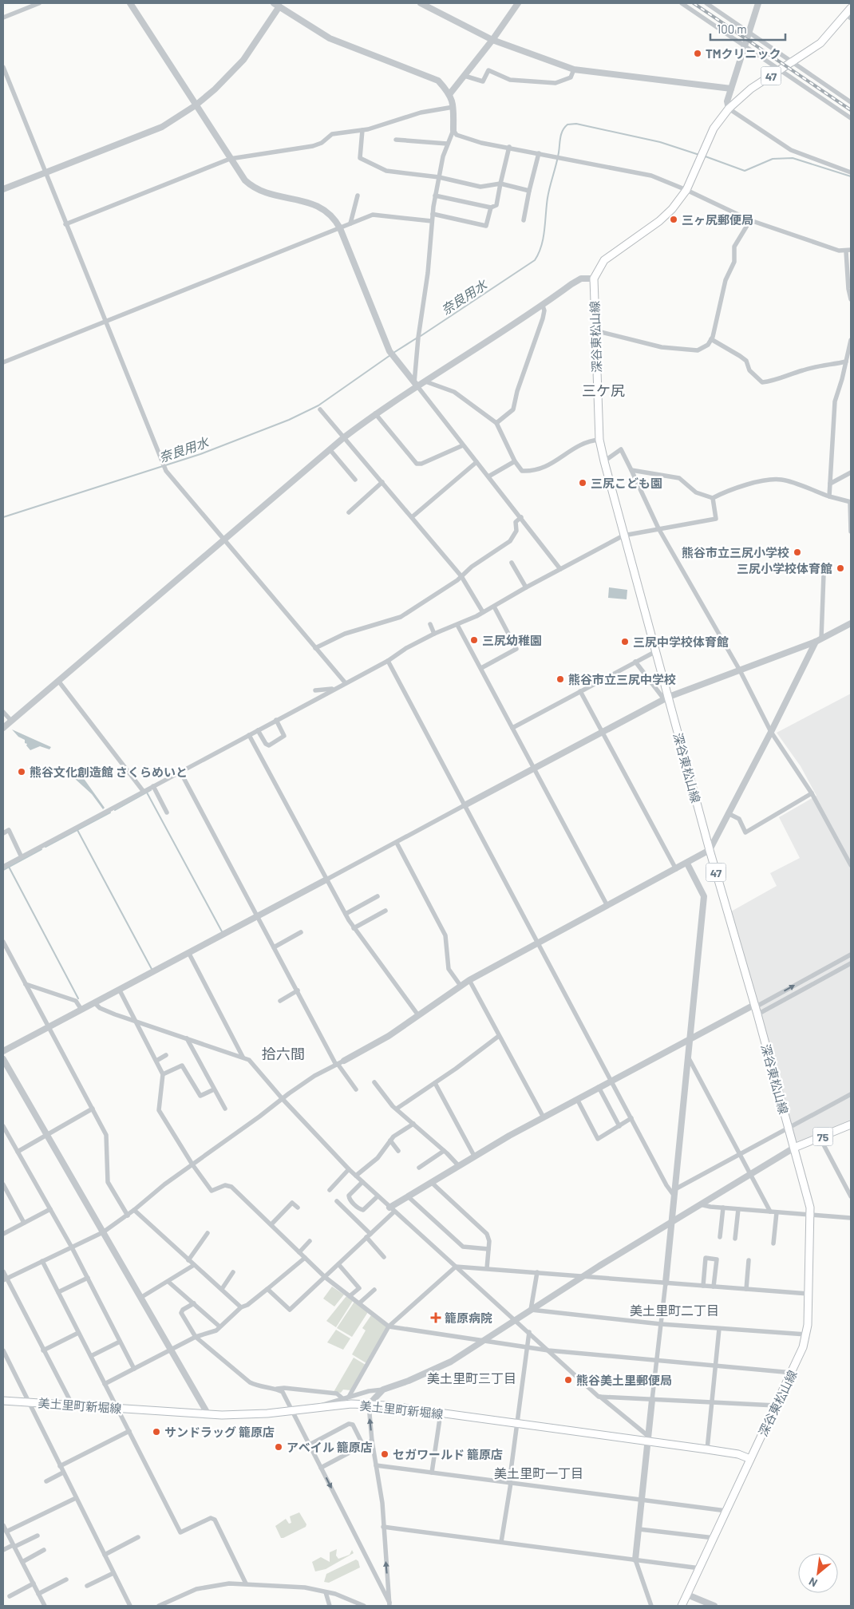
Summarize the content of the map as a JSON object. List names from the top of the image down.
{
  "streets": {
    "main road": [
      "47",
      "深谷東松山線",
      "75",
      "美土里町新堀線"
    ]
  },
  "crossings": [
    ["47", "深谷東松山線"],
    ["深谷東松山線", "75"],
    ["深谷東松山線", "美土里町新堀線"]
  ],
  "districts": [
    "三ケ尻",
    "拾六間",
    "美土里町二丁目",
    "美土里町三丁目",
    "美土里町一丁目"
  ],
  "water": ["奈良用水"],
  "places": {
    "other": [
      "TMクリニック",
      "三ヶ尻郵便局",
      "三尻こども園",
      "熊谷市立三尻小学校",
      "三尻小学校体育館",
      "三尻幼稚園",
      "三尻中学校体育館",
      "熊谷市立三尻中学校",
      "熊谷文化創造館 さくらめいと",
      "熊谷美土里郵便局",
      "サンドラッグ 籠原店",
      "アベイル 籠原店",
      "セガワールド 籠原店"
    ],
    "health": ["籠原病院"]
  },
  "scale_bar": "100 m",
  "north": "bottom left"
}
